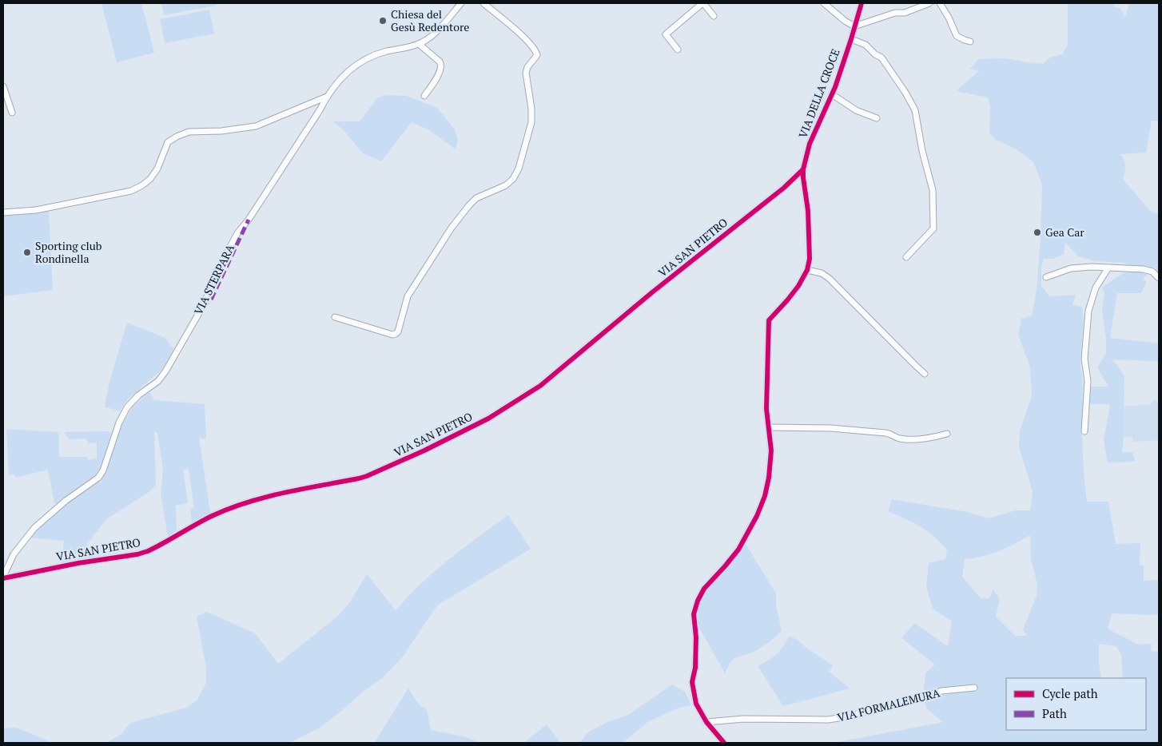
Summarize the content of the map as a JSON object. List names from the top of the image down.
{
  "streets": {
    "street": [
      "VIA DELLA CROCE",
      "VIA SAN PIETRO",
      "VIA STERPARA",
      "VIA FORMALEMURA"
    ]
  },
  "crossings": [
    ["VIA DELLA CROCE", "VIA SAN PIETRO"],
    ["VIA SAN PIETRO", "VIA STERPARA"]
  ],
  "places": ["Chiesa del Gesù Redentore", "Gea Car", "Sporting club Rondinella"],
  "legend": ["Cycle path", "Path"]
}
